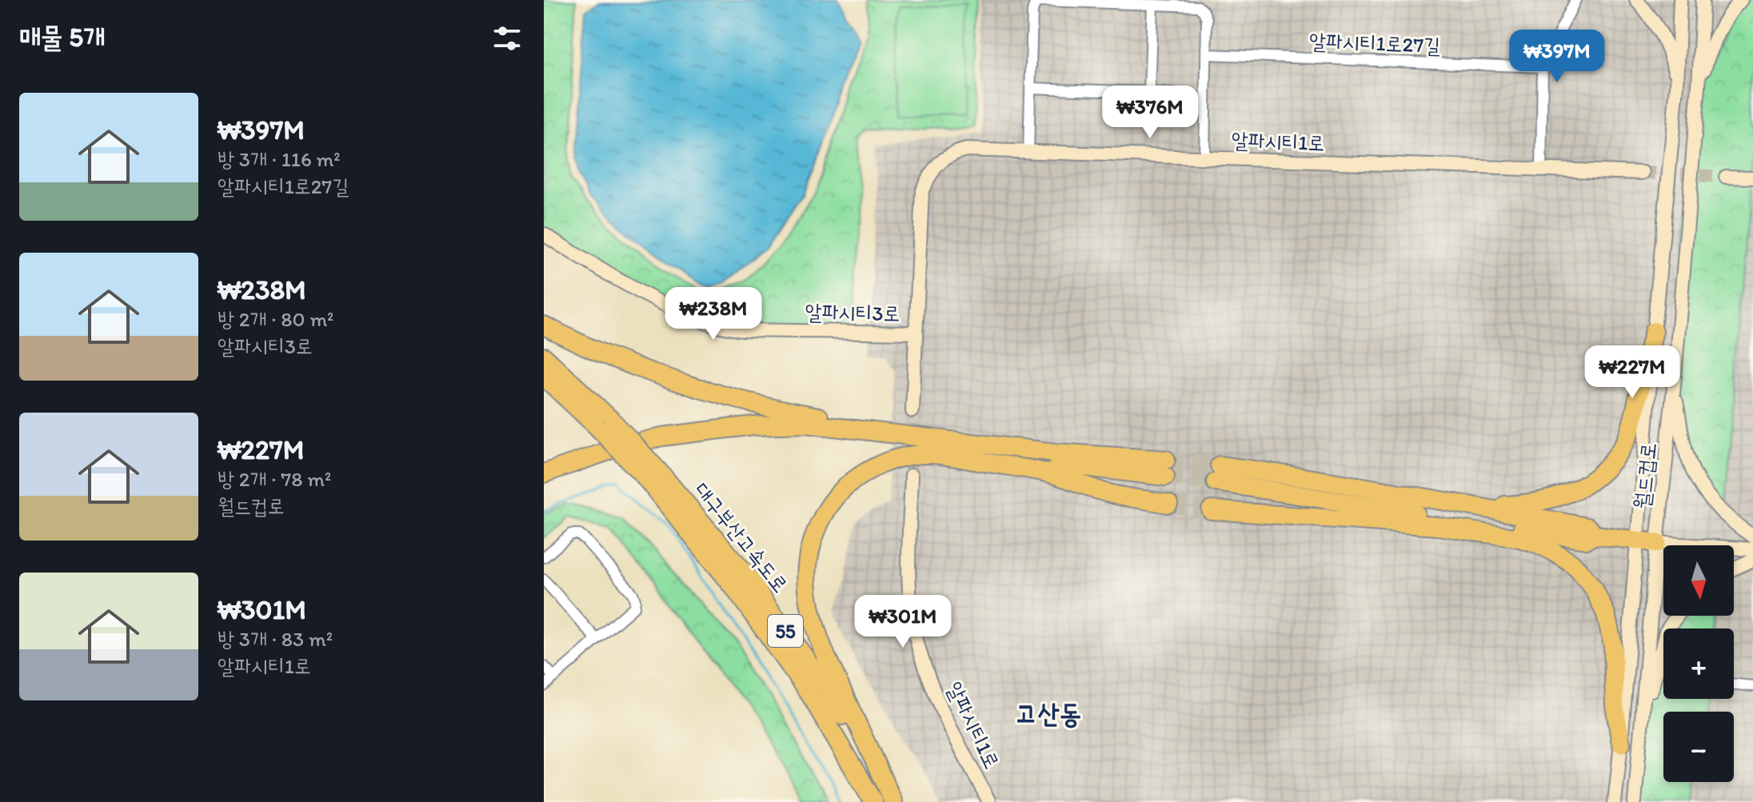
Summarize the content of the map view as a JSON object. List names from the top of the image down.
{
  "streets": {
    "highway": ["대구부산고속도로", "55"],
    "main road": ["알파시티1로", "알파시티3로", "월드컵로"],
    "street": ["알파시티1로27길"]
  },
  "crossings": [
    ["알파시티1로", "알파시티3로"]
  ],
  "districts": ["고산동"],
  "north": "bottom",
  "page": {
    "heading": "매물 5개",
    "price": [
      "₩397M",
      "₩376M",
      "₩238M",
      "₩227M",
      "₩301M"
    ],
    "list": [
      {
        "name": "₩397M",
        "note": "방 3개 · 116 m² · 알파시티1로27길"
      },
      {
        "name": "₩238M",
        "note": "방 2개 · 80 m² · 알파시티3로"
      },
      {
        "name": "₩227M",
        "note": "방 2개 · 78 m² · 월드컵로"
      },
      {
        "name": "₩301M",
        "note": "방 3개 · 83 m² · 알파시티1로"
      }
    ],
    "map_buttons": ["+", "−"]
  }
}
